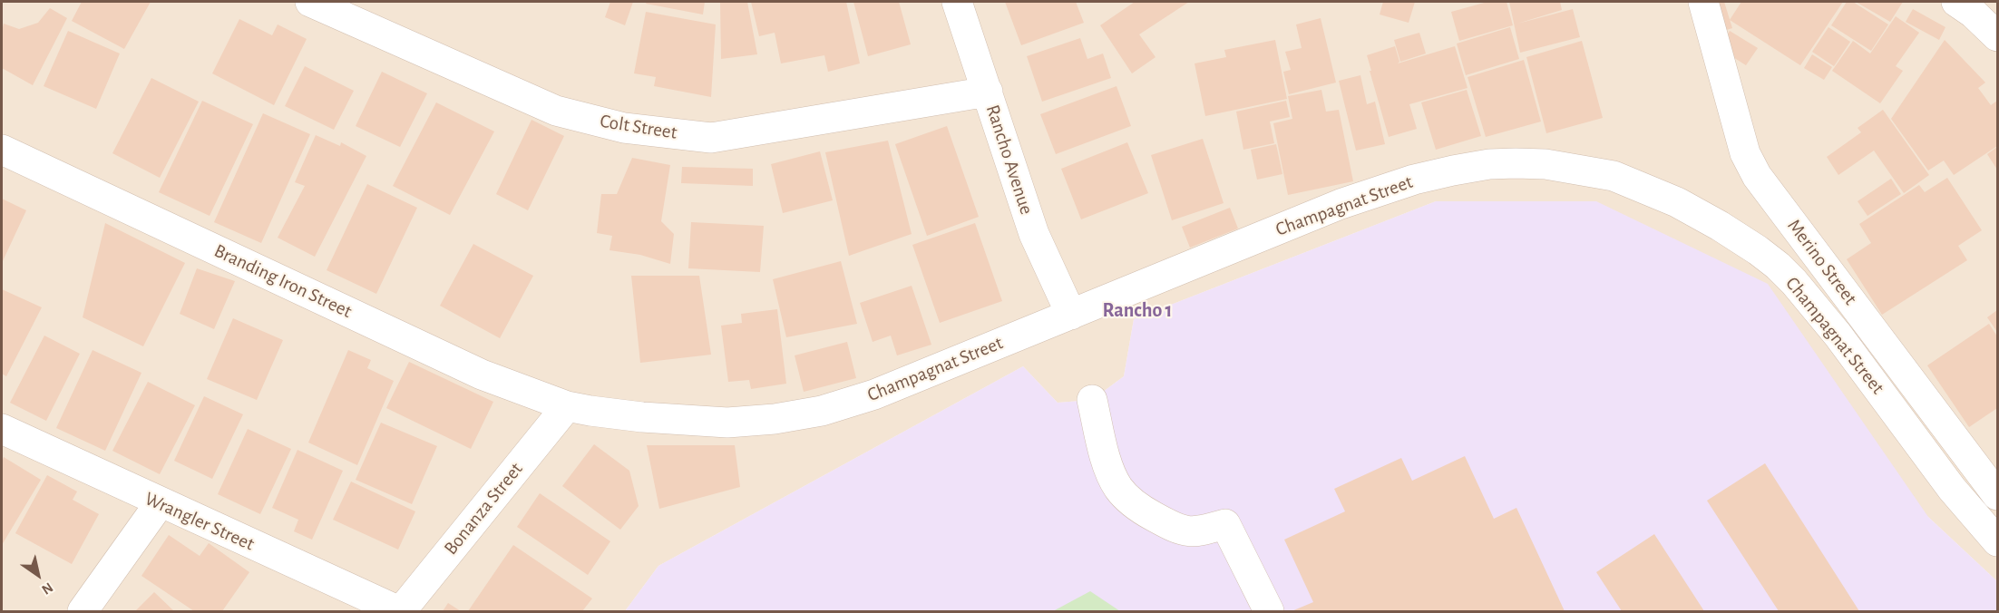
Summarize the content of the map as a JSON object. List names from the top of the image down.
{
  "streets": {
    "street": [
      "Colt Street",
      "Rancho Avenue",
      "Champagnat Street",
      "Merino Street",
      "Branding Iron Street",
      "Bonanza Street",
      "Wrangler Street"
    ]
  },
  "crossings": [
    ["Colt Street", "Rancho Avenue"],
    ["Rancho Avenue", "Champagnat Street"],
    ["Champagnat Street", "Branding Iron Street"],
    ["Champagnat Street", "Bonanza Street"],
    ["Branding Iron Street", "Bonanza Street"],
    ["Bonanza Street", "Wrangler Street"]
  ],
  "districts": ["Rancho 1"],
  "north": "bottom right"
}
